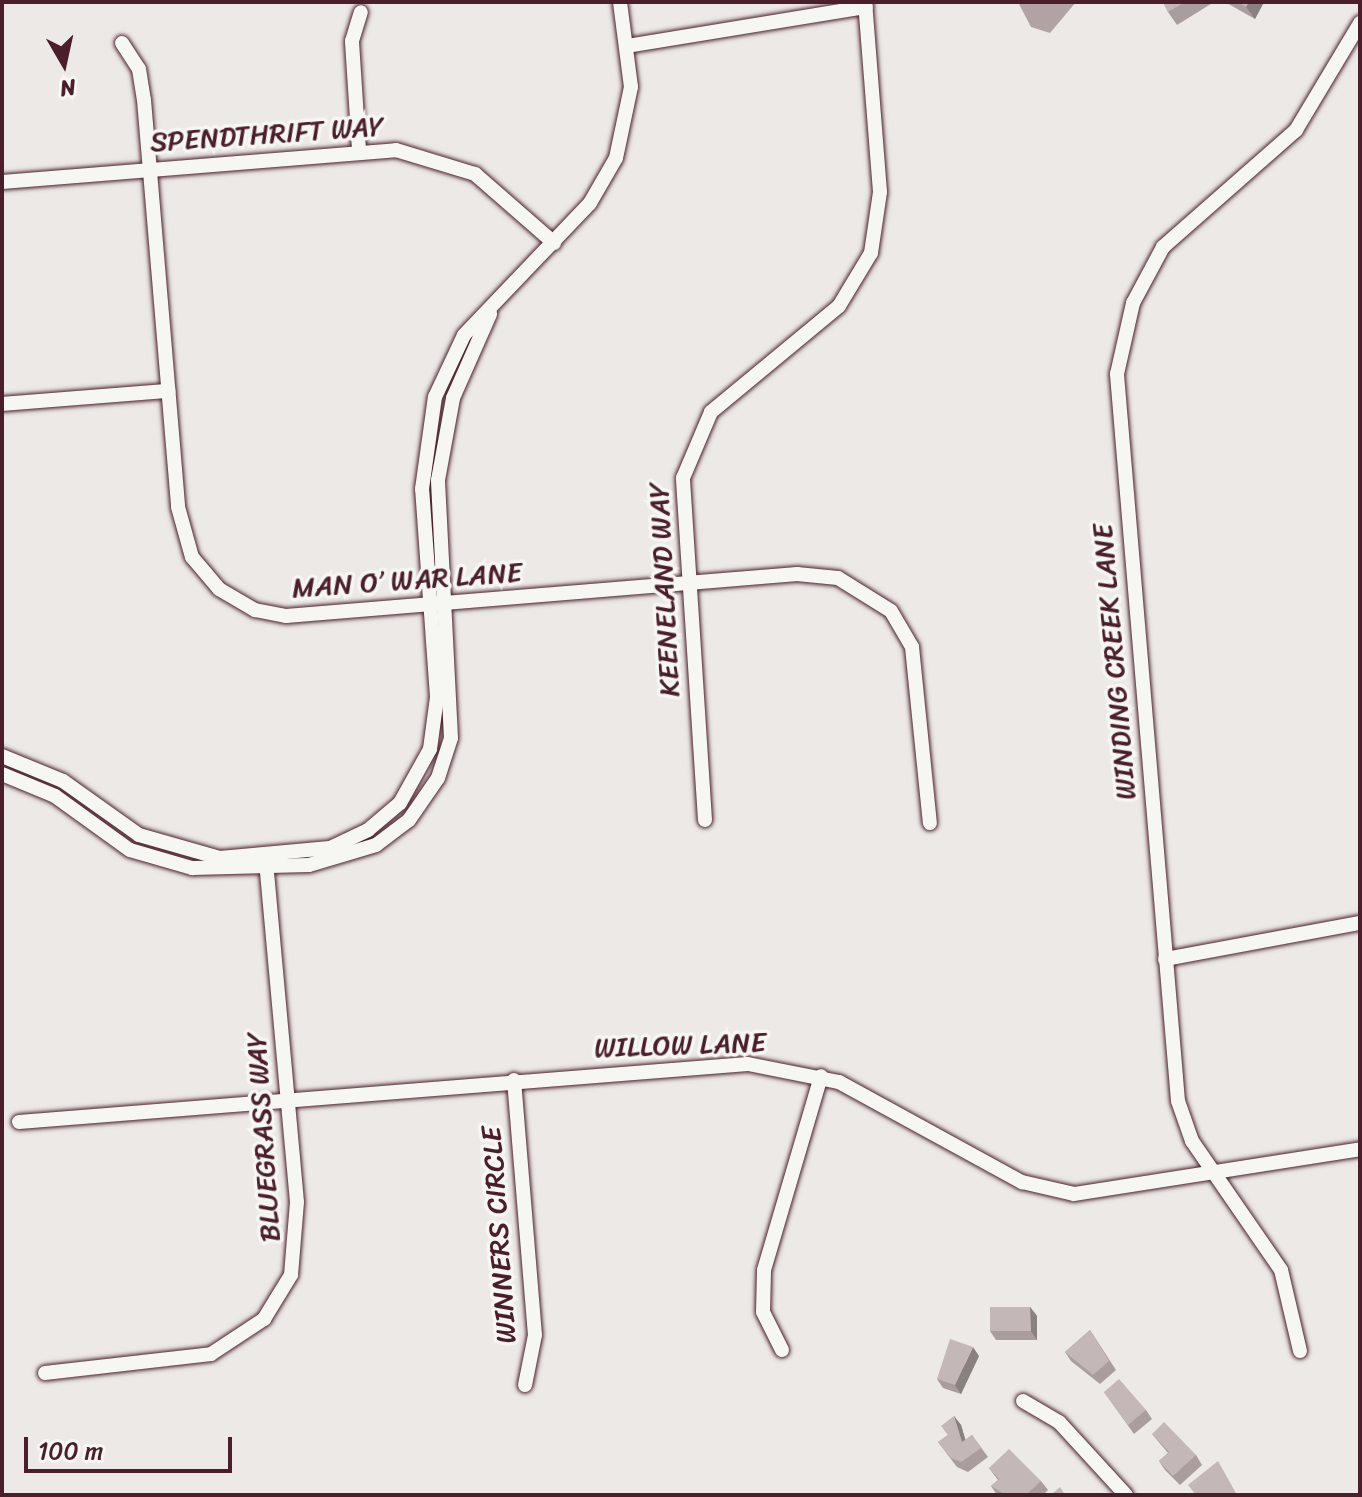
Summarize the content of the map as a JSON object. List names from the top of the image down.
{
  "streets": {
    "street": [
      "SPENDTHRIFT WAY",
      "MAN O’ WAR LANE",
      "KEENELAND WAY",
      "WINDING CREEK LANE",
      "WILLOW LANE",
      "BLUEGRASS WAY",
      "WINNERS CIRCLE"
    ]
  },
  "crossings": [
    ["SPENDTHRIFT WAY", "MAN O’ WAR LANE"],
    ["MAN O’ WAR LANE", "KEENELAND WAY"],
    ["WINDING CREEK LANE", "WILLOW LANE"],
    ["WILLOW LANE", "BLUEGRASS WAY"],
    ["WILLOW LANE", "WINNERS CIRCLE"]
  ],
  "scale_bar": "100 m",
  "north": "bottom"
}
